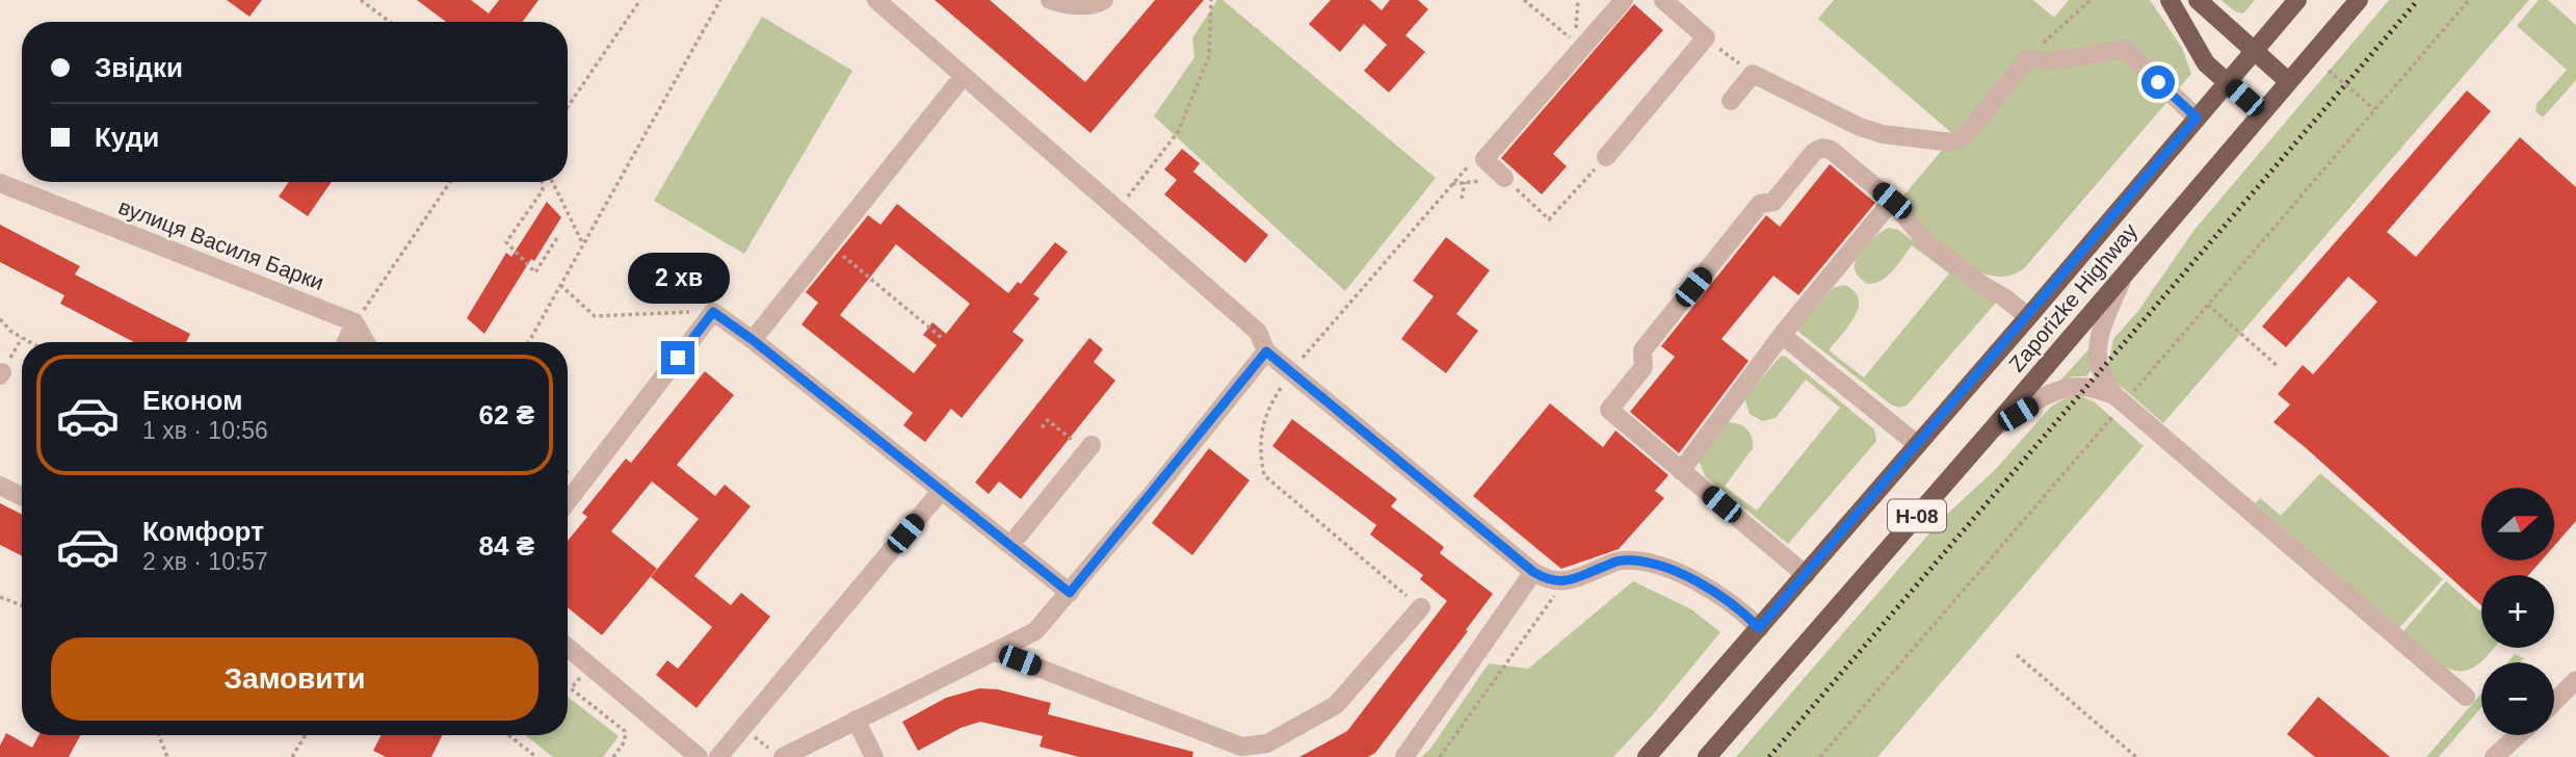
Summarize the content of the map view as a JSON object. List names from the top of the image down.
{
  "streets": {
    "main road": ["Zaporizke Highway", "Н-08"],
    "street": ["вулиця Василя Барки"]
  },
  "north": "right",
  "page": {
    "banner": ["Звідки", "Куди"],
    "bubble": "2 хв",
    "list": [
      {
        "name": "Економ",
        "note": "1 хв · 10:56",
        "value": "62 ₴"
      },
      {
        "name": "Комфорт",
        "note": "2 хв · 10:57",
        "value": "84 ₴"
      }
    ],
    "map_buttons": ["+", "−"],
    "buttons": "Замовити"
  }
}
